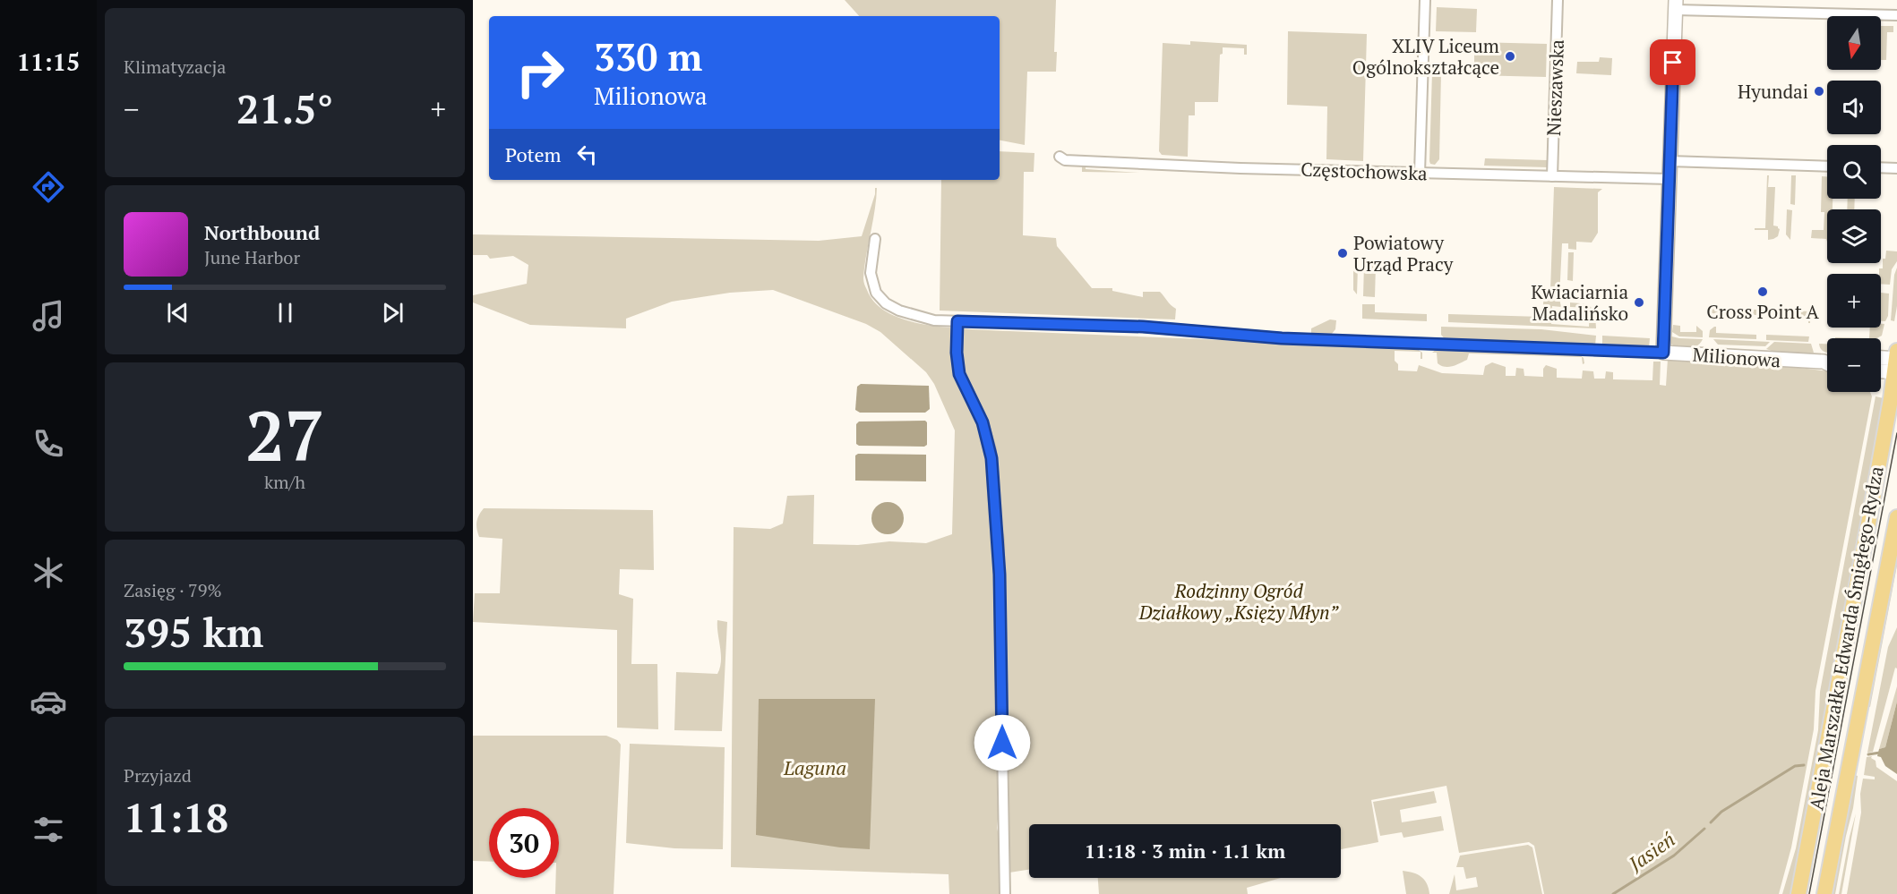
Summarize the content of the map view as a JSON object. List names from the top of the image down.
{
  "streets": {
    "main road": ["Aleja Marszałka Edwarda Śmigłego-Rydza"],
    "street": ["Nieszawska", "Częstochowska", "Milionowa"]
  },
  "crossings": [
    ["Nieszawska", "Częstochowska"]
  ],
  "water": ["Laguna", "Jasień"],
  "parks": ["Rodzinny Ogród Działkowy „Księży Młyn”"],
  "places": [
    "XLIV Liceum Ogólnokształcące",
    "Hyundai",
    "Powiatowy Urząd Pracy",
    "Cross Point A",
    "Kwiaciarnia Madalińsko"
  ],
  "north": "bottom",
  "page": {
    "tabs": "11:15",
    "tile": [
      "Klimatyzacja",
      ["27", "km/h"],
      ["Zasięg · 79%", "395 km"],
      ["Przyjazd", "11:18"]
    ],
    "map_buttons": ["+", "−"],
    "turn": ["330 m", "Milionowa"],
    "heat": ["−", "21.5°", "+"],
    "then": "Potem",
    "song": ["Northbound", "June Harbor"],
    "limit": "30",
    "trip": "11:18 · 3 min · 1.1 km"
  }
}
